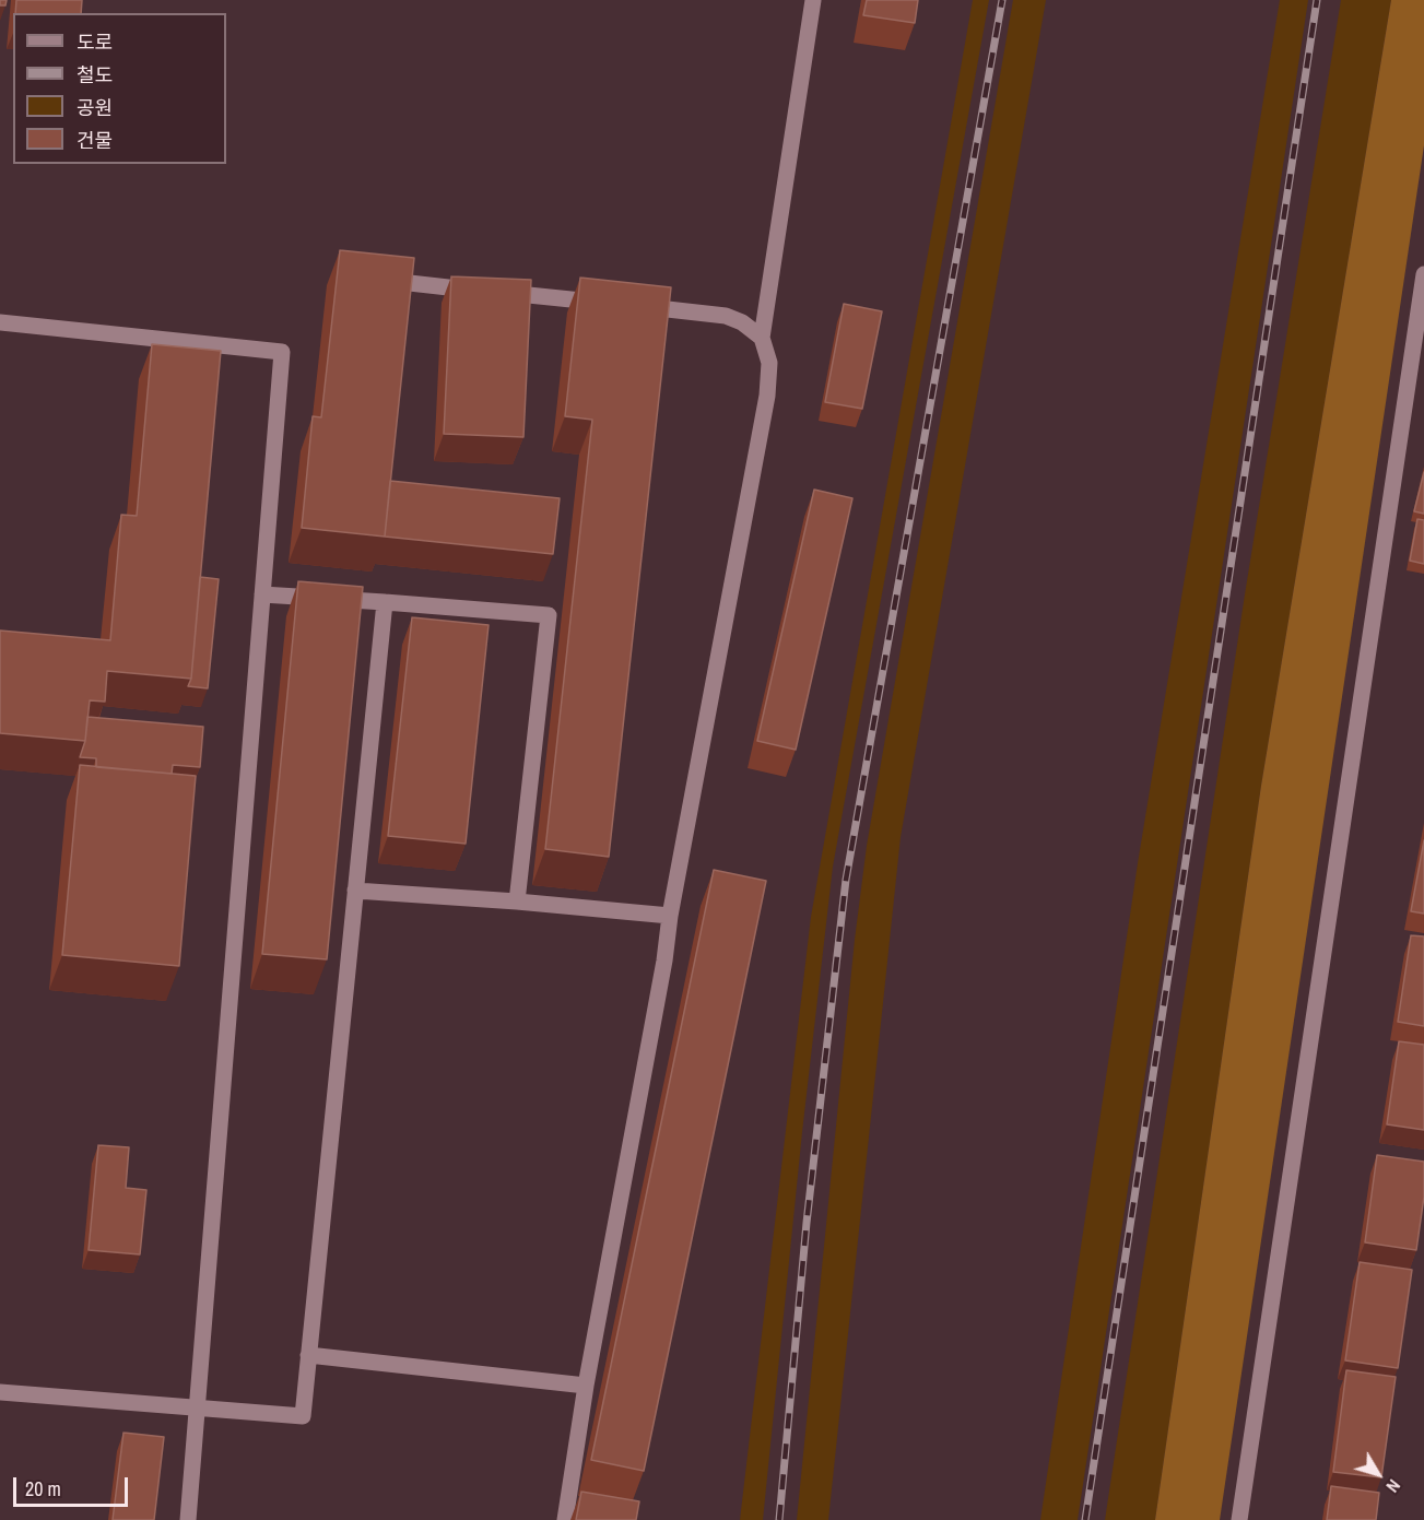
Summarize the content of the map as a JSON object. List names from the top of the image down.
{
  "legend": [
    "도로",
    "철도",
    "공원",
    "건물"
  ],
  "scale_bar": "20 m",
  "north": "bottom right"
}
